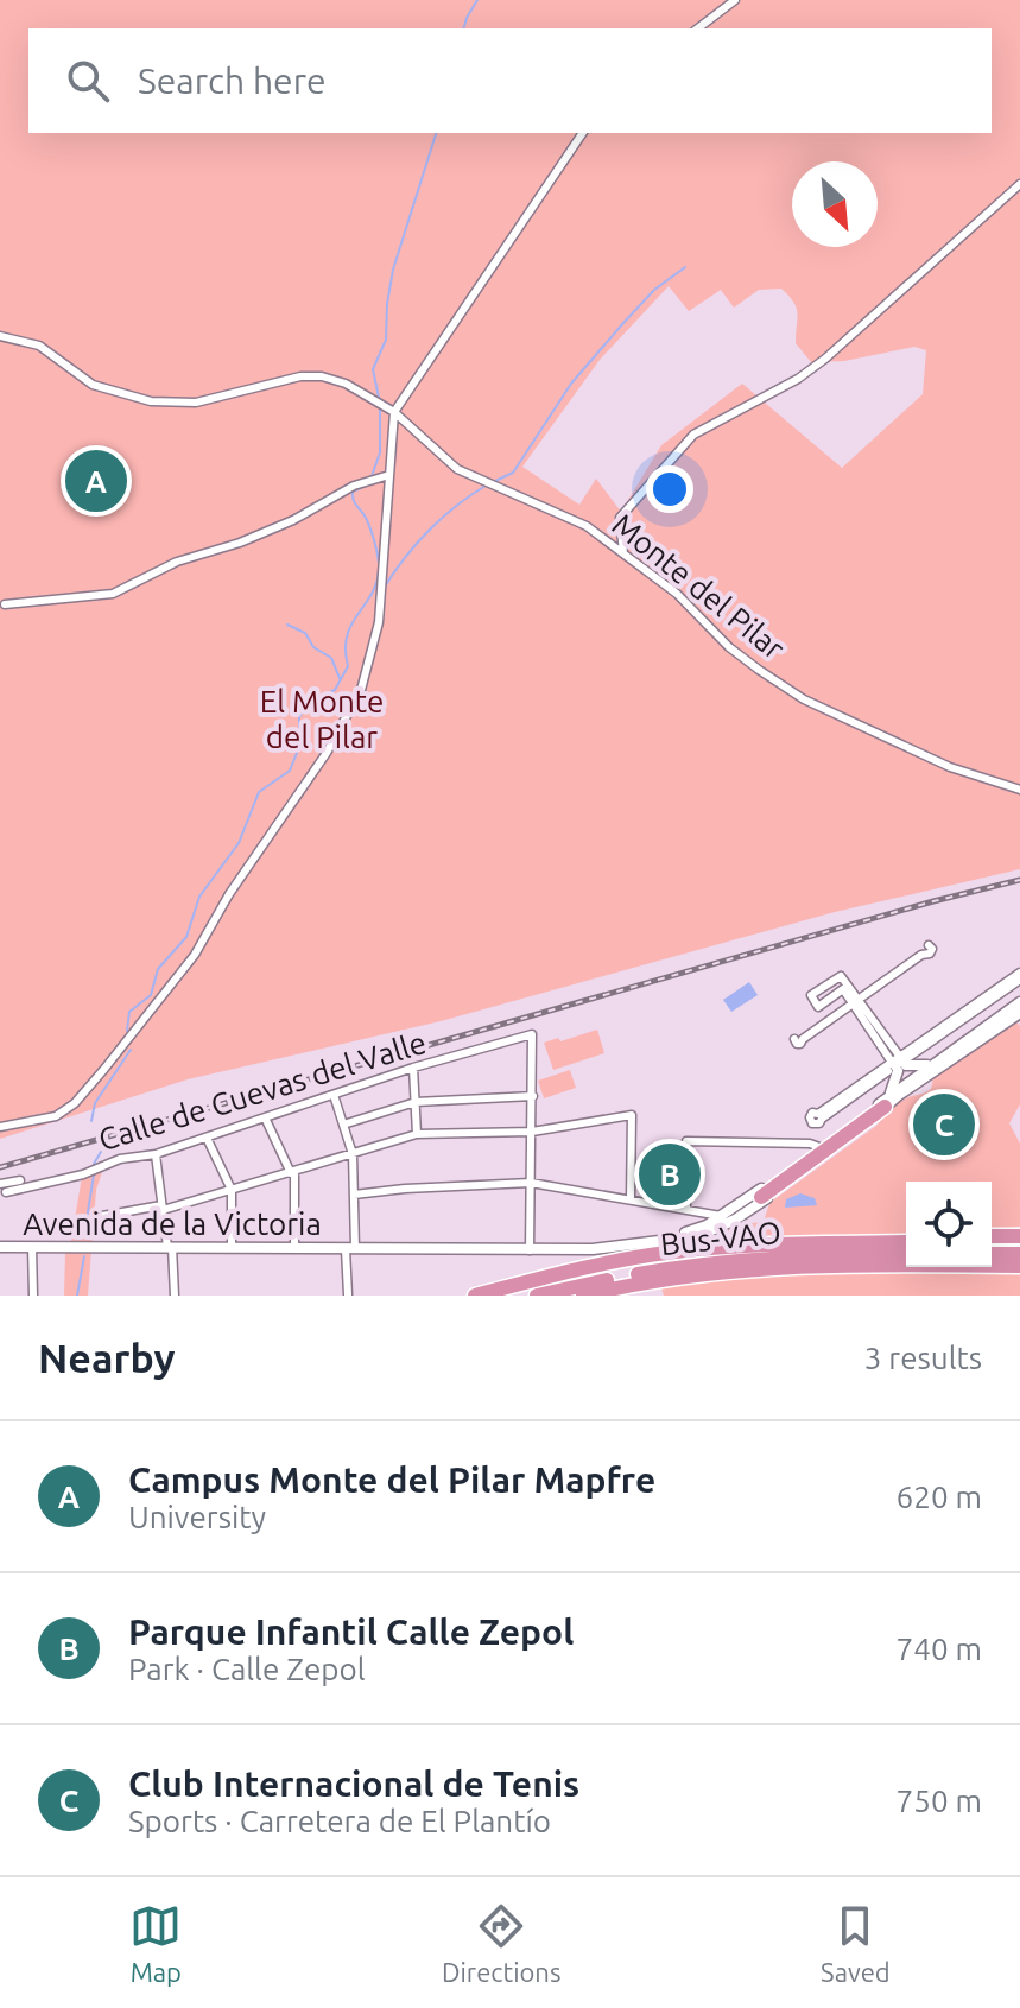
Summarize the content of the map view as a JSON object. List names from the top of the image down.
{
  "streets": {
    "highway": ["Bus-VAO"],
    "street": ["Monte del Pilar", "Calle de Cuevas del Valle", "Avenida de la Victoria"]
  },
  "parks": ["El Monte del Pilar"],
  "north": "bottom right",
  "page": {
    "search": "Search here",
    "pins": ["A", "C", "B"],
    "heading": ["Nearby", "3 results"],
    "list": [
      {
        "mark": "A",
        "name": "Campus Monte del Pilar Mapfre",
        "note": "University",
        "value": "620 m"
      },
      {
        "mark": "B",
        "name": "Parque Infantil Calle Zepol",
        "note": "Park · Calle Zepol",
        "value": "740 m"
      },
      {
        "mark": "C",
        "name": "Club Internacional de Tenis",
        "note": "Sports · Carretera de El Plantío",
        "value": "750 m"
      }
    ],
    "nav": ["Map", "Directions", "Saved"]
  }
}
